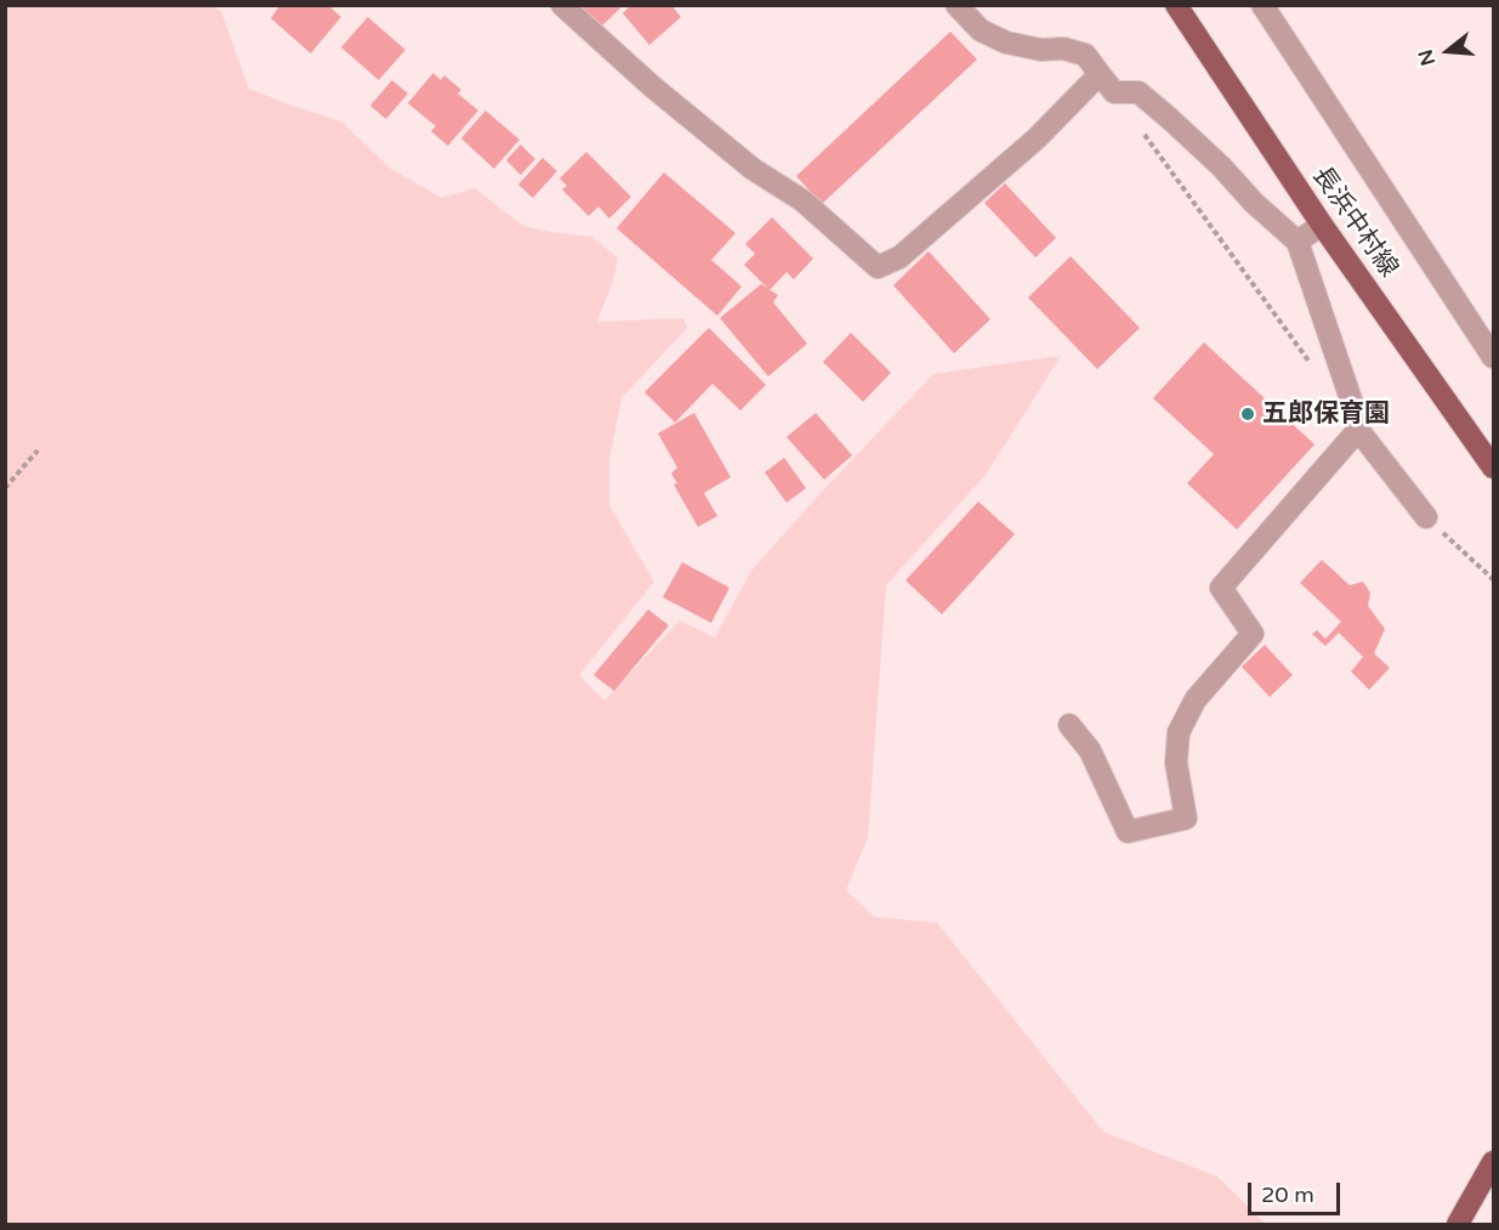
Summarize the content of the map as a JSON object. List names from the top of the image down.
{
  "streets": {
    "main road": ["長浜中村線"]
  },
  "places": ["五郎保育園"],
  "scale_bar": "20 m",
  "north": "left"
}
